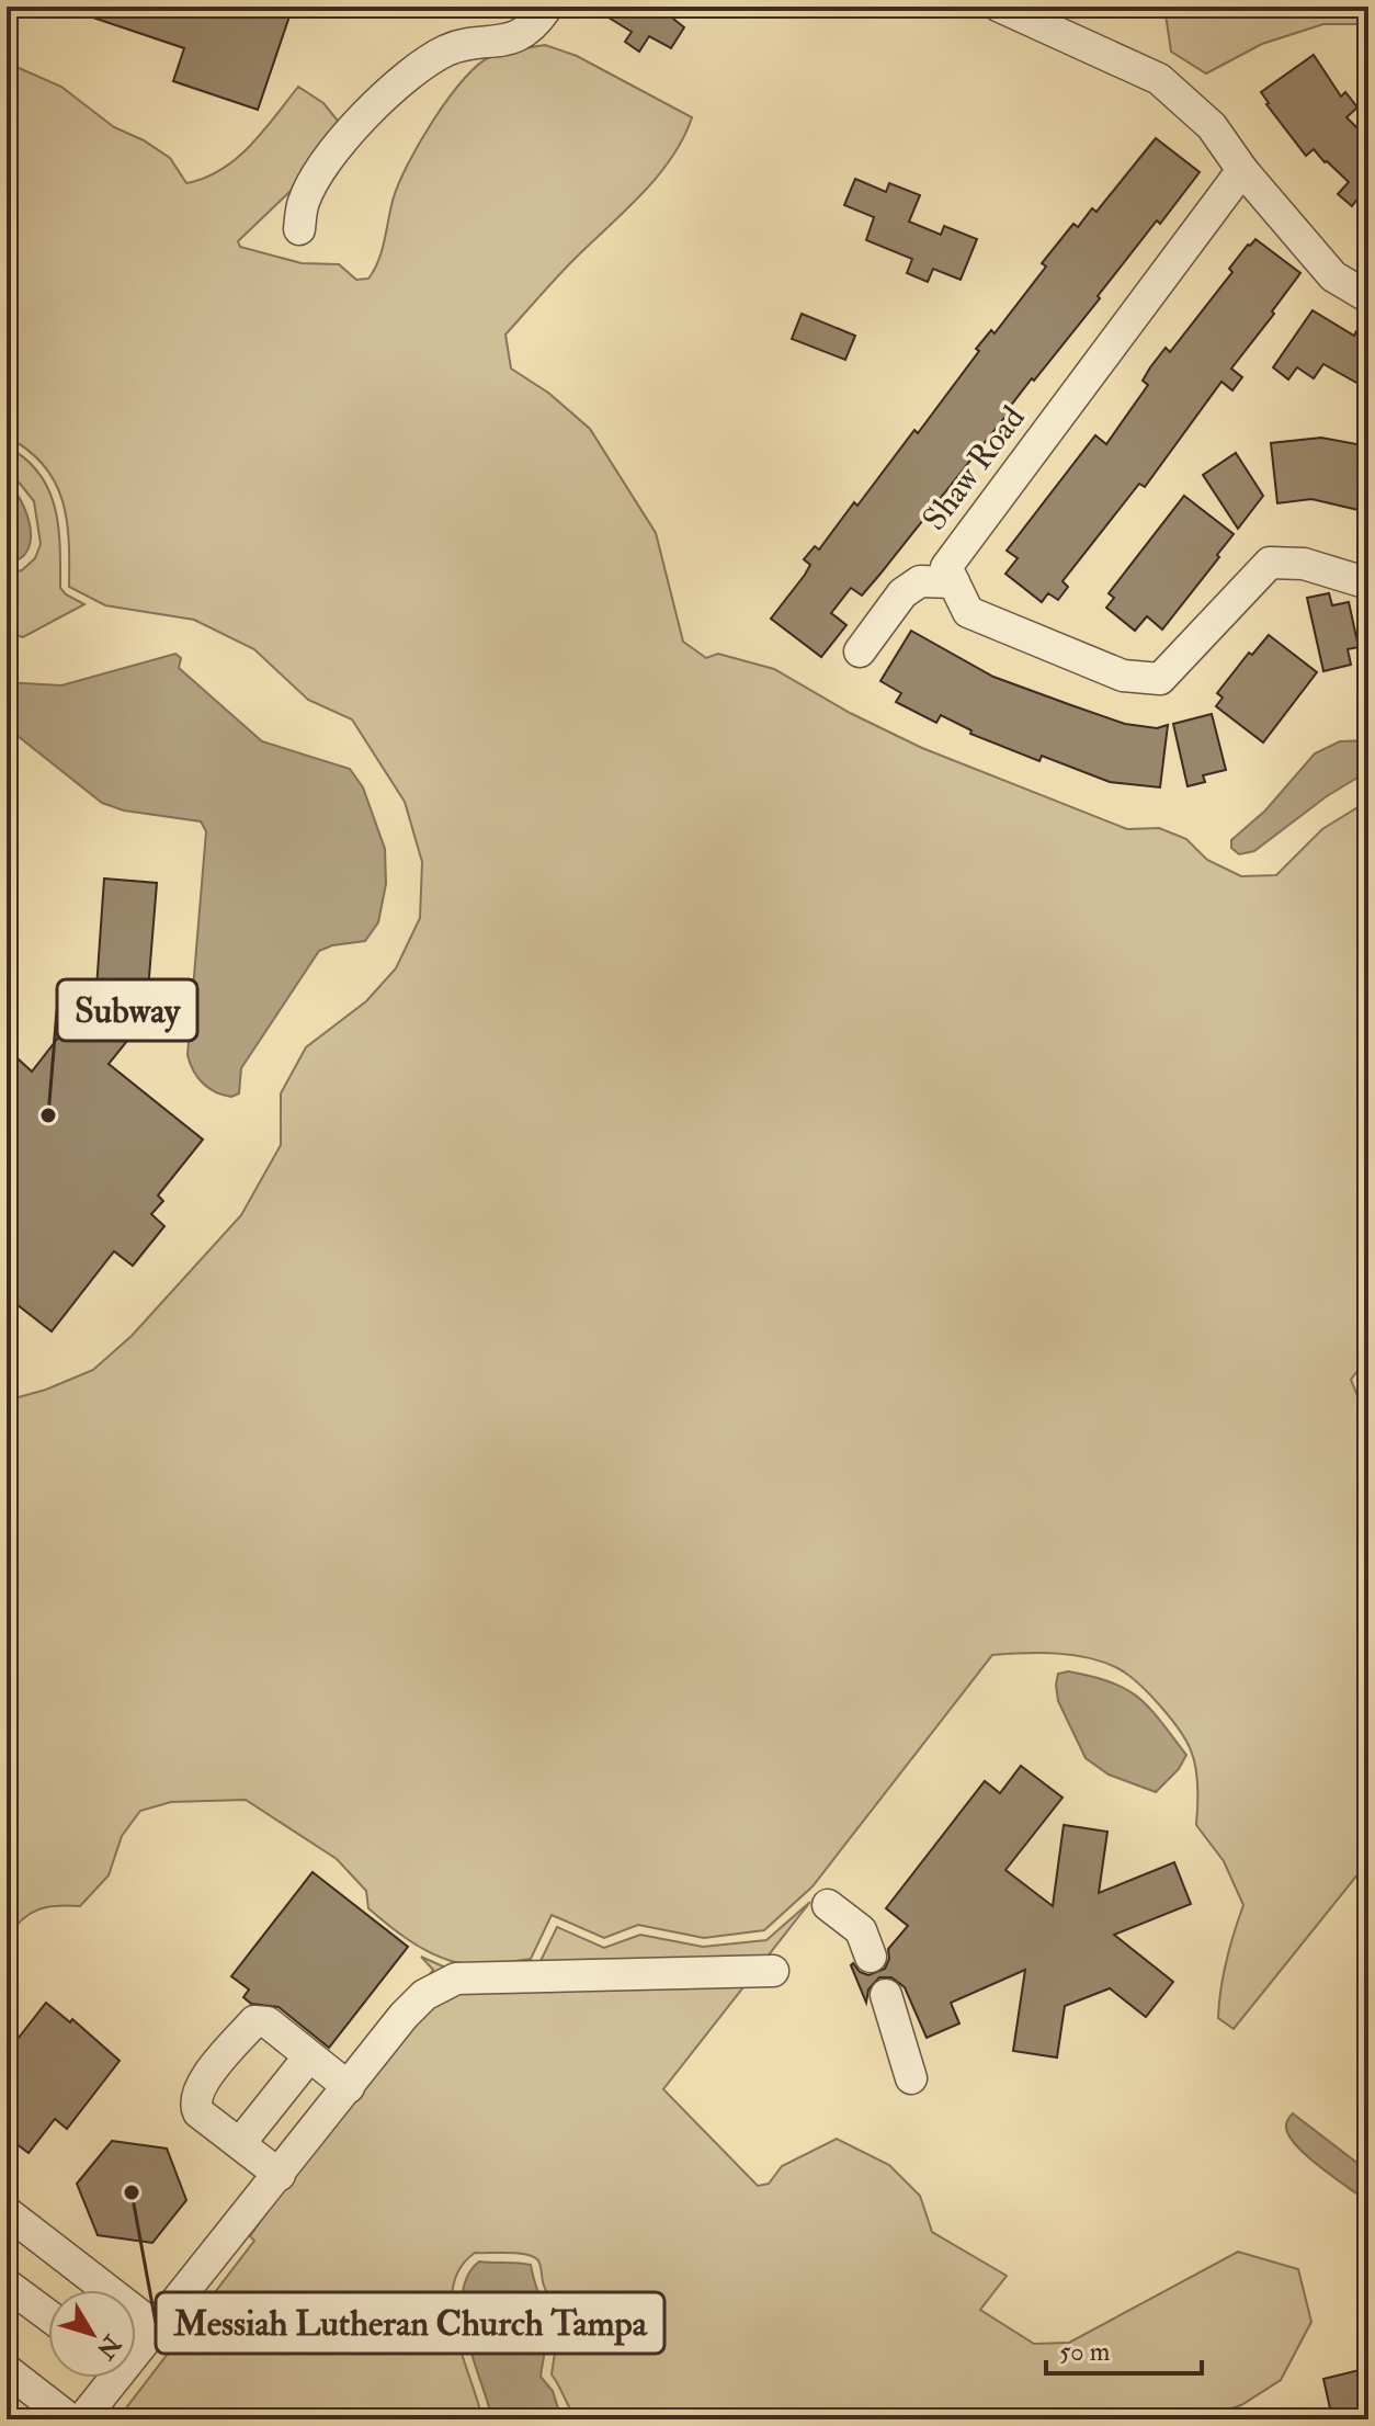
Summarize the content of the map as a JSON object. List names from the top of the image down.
{
  "streets": {
    "street": ["Shaw Road"]
  },
  "places": ["Subway", "Messiah Lutheran Church Tampa"],
  "scale_bar": "50 m",
  "north": "bottom right"
}
